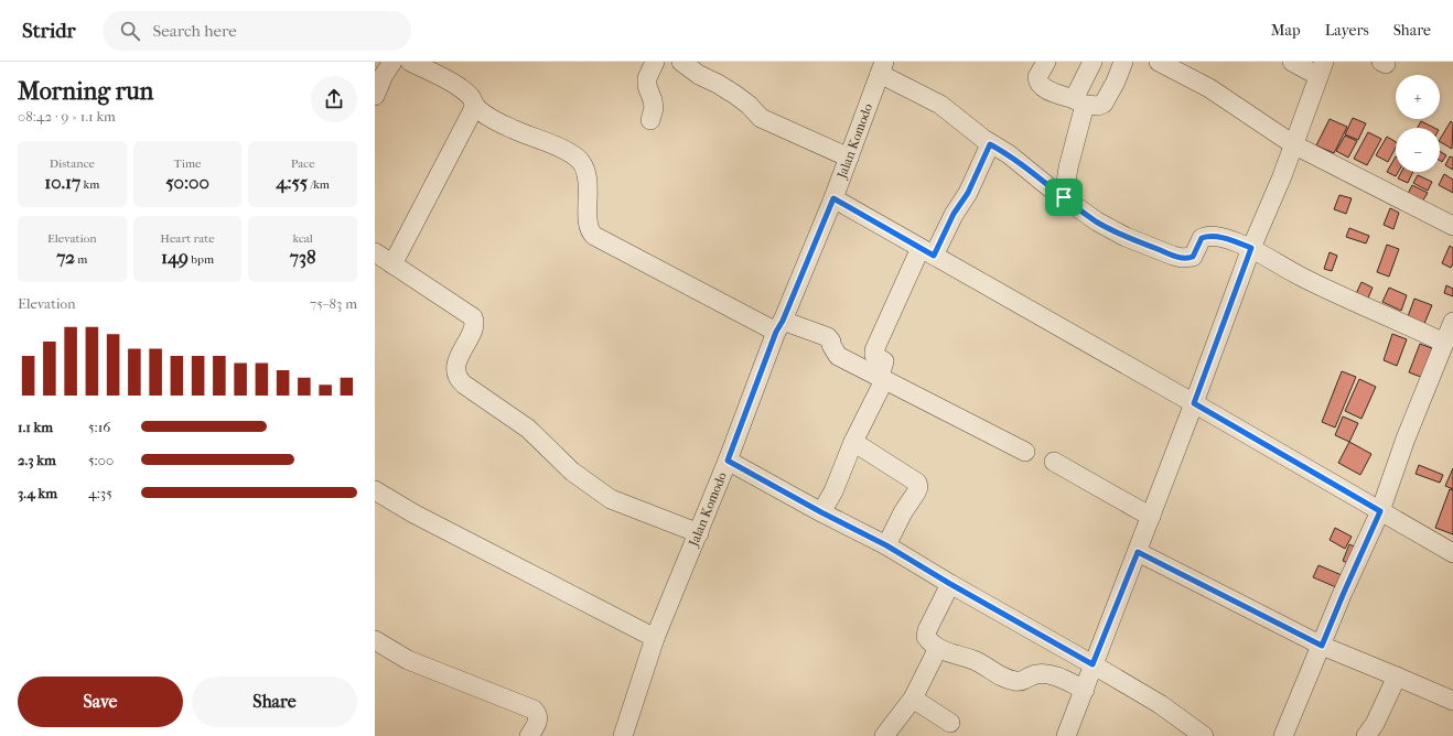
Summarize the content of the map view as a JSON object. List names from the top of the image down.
{
  "streets": {
    "street": ["Jalan Komodo"]
  },
  "page": {
    "header": "Stridr",
    "search": "Search here",
    "nav": ["Map", "Layers", "Share"],
    "heading": ["Morning run", "08:42 · 9 × 1.1 km"],
    "map_buttons": ["+", "−"],
    "stats": [
      ["Distance", "10.17 km"],
      ["Time", "50:00"],
      ["Pace", "4:55 /km"],
      ["Elevation", "72 m"],
      ["Heart rate", "149 bpm"],
      ["kcal", "738"]
    ],
    "chart": ["Elevation", "75–83 m"],
    "list": [
      {
        "name": "1.1 km",
        "note": "5:16"
      },
      {
        "name": "2.3 km",
        "note": "5:00"
      },
      {
        "name": "3.4 km",
        "note": "4:35"
      }
    ],
    "buttons": ["Save", "Share"]
  }
}
